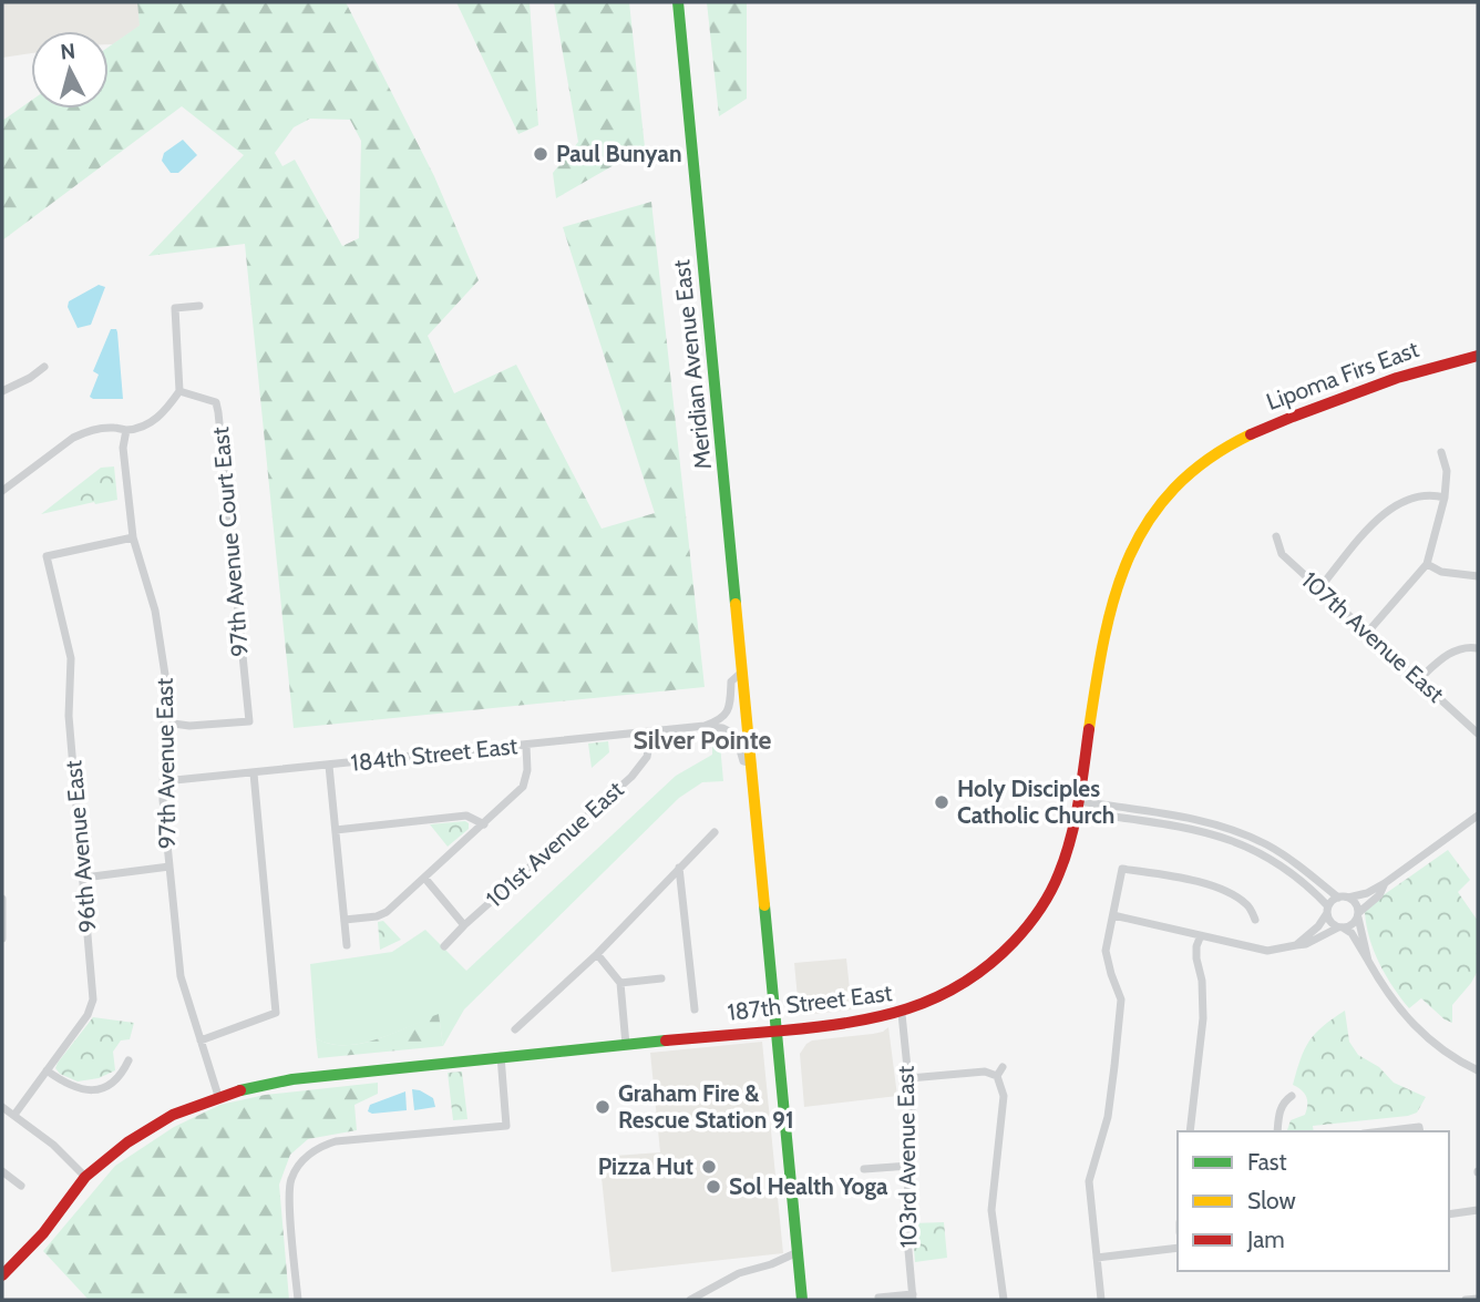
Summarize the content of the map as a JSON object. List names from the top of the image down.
{
  "streets": {
    "street": [
      "Meridian Avenue East",
      "Lipoma Firs East",
      "97th Avenue Court East",
      "107th Avenue East",
      "184th Street East",
      "97th Avenue East",
      "101st Avenue East",
      "96th Avenue East",
      "187th Street East",
      "103rd Avenue East"
    ]
  },
  "crossings": [
    ["Meridian Avenue East", "187th Street East"],
    ["Lipoma Firs East", "187th Street East"],
    ["97th Avenue Court East", "97th Avenue East"],
    ["184th Street East", "97th Avenue East"],
    ["184th Street East", "101st Avenue East"],
    ["97th Avenue East", "96th Avenue East"],
    ["97th Avenue East", "187th Street East"],
    ["187th Street East", "103rd Avenue East"]
  ],
  "districts": ["Silver Pointe"],
  "places": [
    "Paul Bunyan",
    "Holy Disciples Catholic Church",
    "Graham Fire & Rescue Station 91",
    "Pizza Hut",
    "Sol Health Yoga"
  ],
  "legend": ["Fast", "Slow", "Jam"],
  "north": "top"
}
